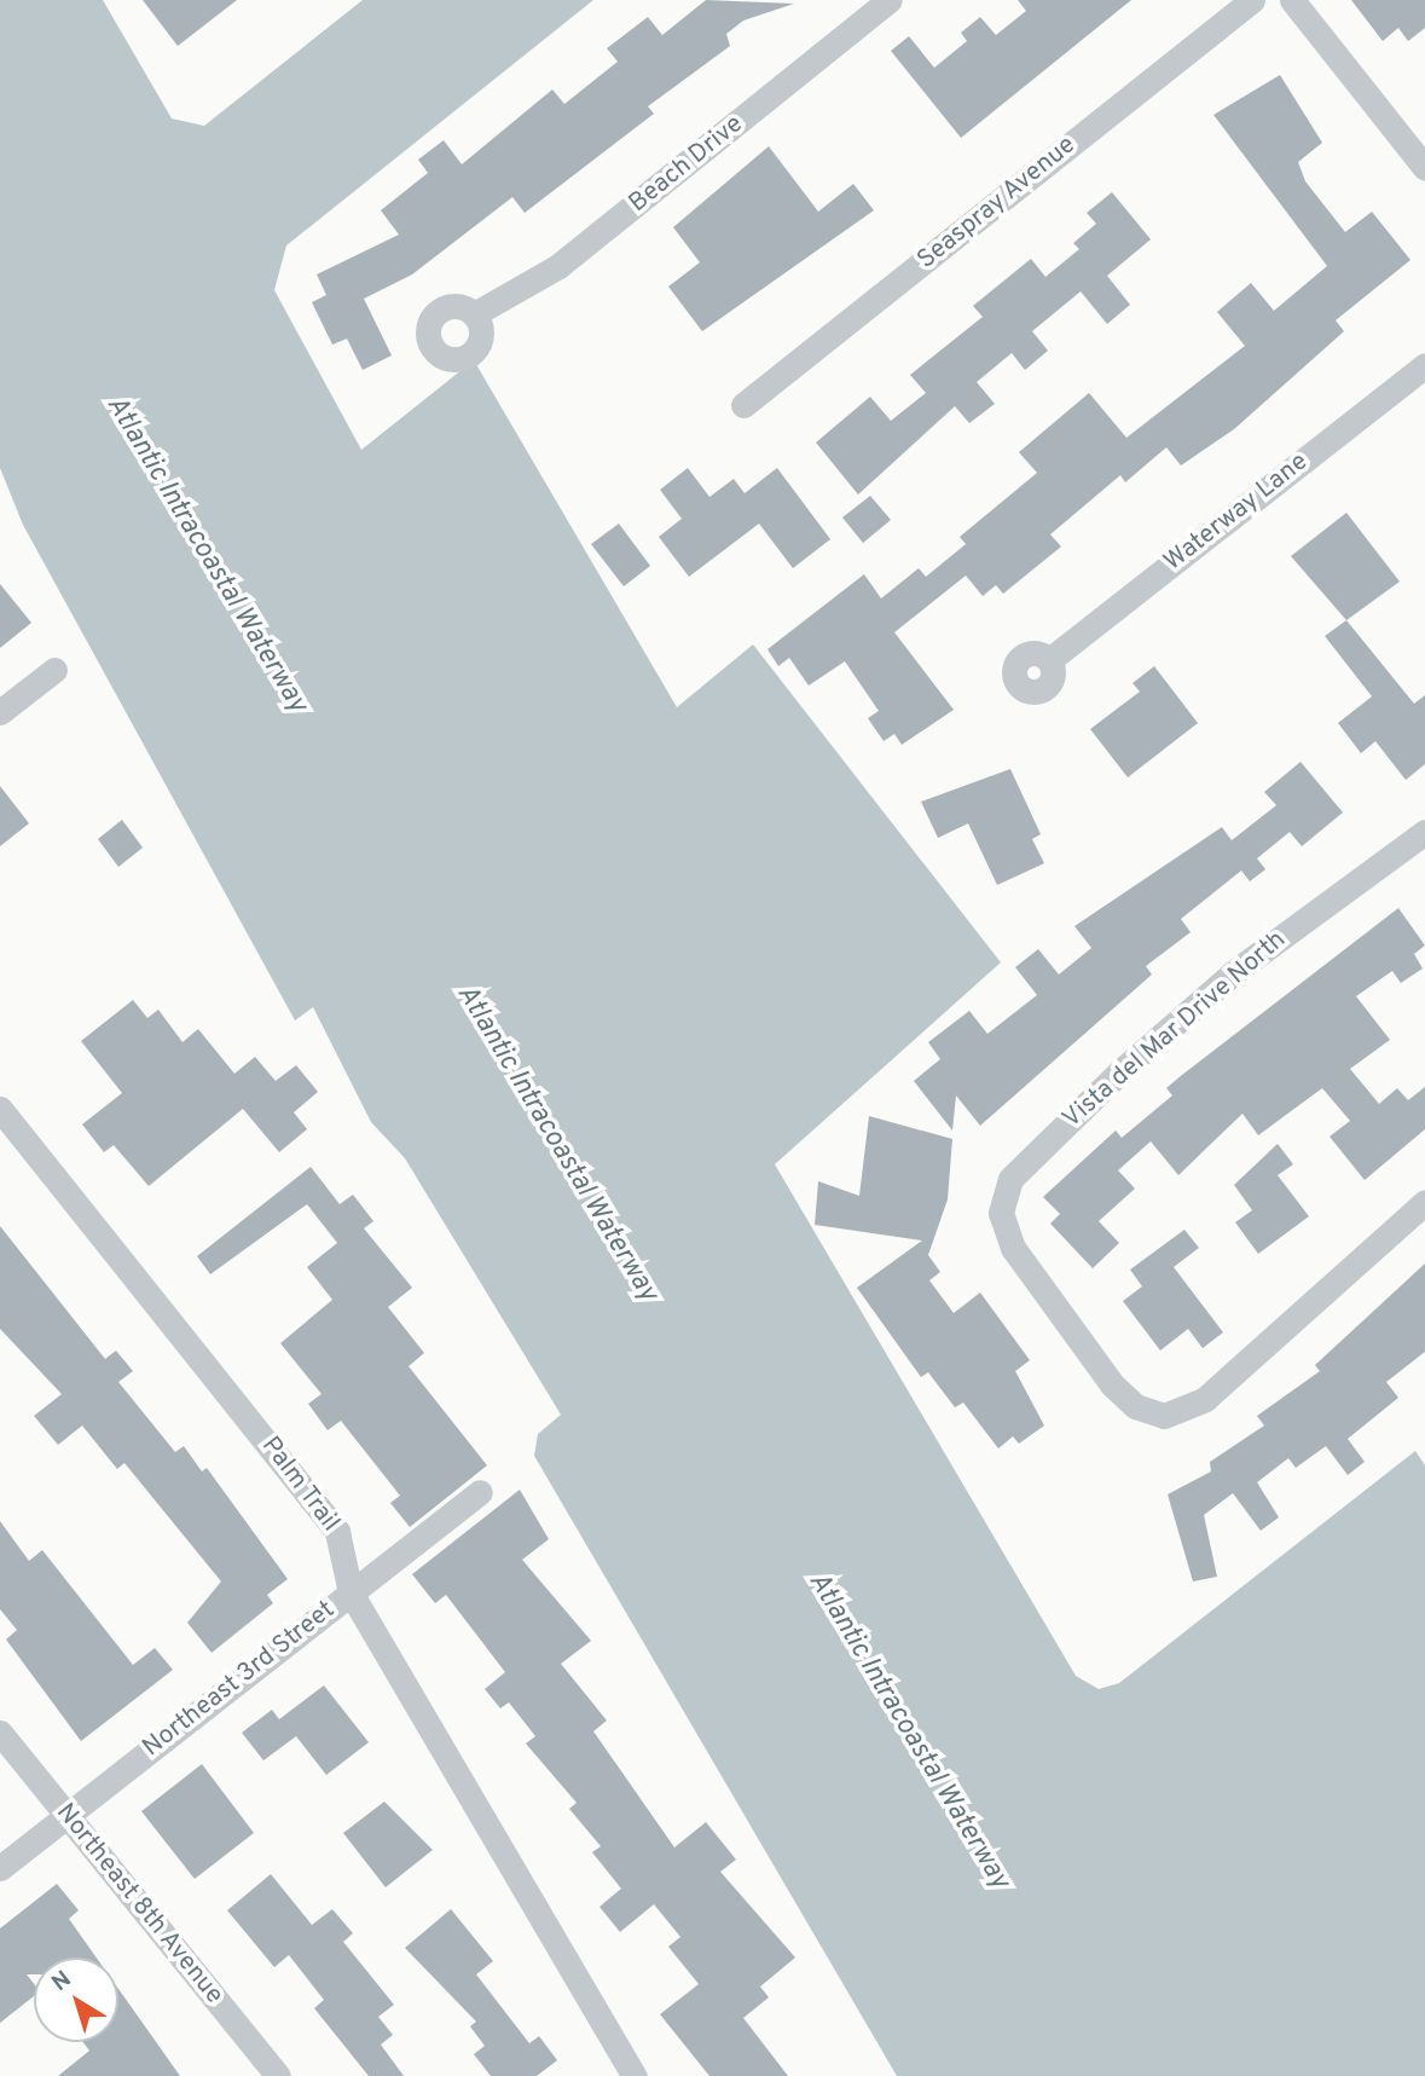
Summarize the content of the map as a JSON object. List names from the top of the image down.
{
  "streets": {
    "street": [
      "Beach Drive",
      "Seaspray Avenue",
      "Waterway Lane",
      "Vista del Mar Drive North",
      "Palm Trail",
      "Northeast 3rd Street",
      "Northeast 8th Avenue"
    ]
  },
  "crossings": [
    ["Palm Trail", "Northeast 3rd Street"],
    ["Northeast 3rd Street", "Northeast 8th Avenue"]
  ],
  "water": ["Atlantic Intracoastal Waterway"],
  "north": "top left"
}
